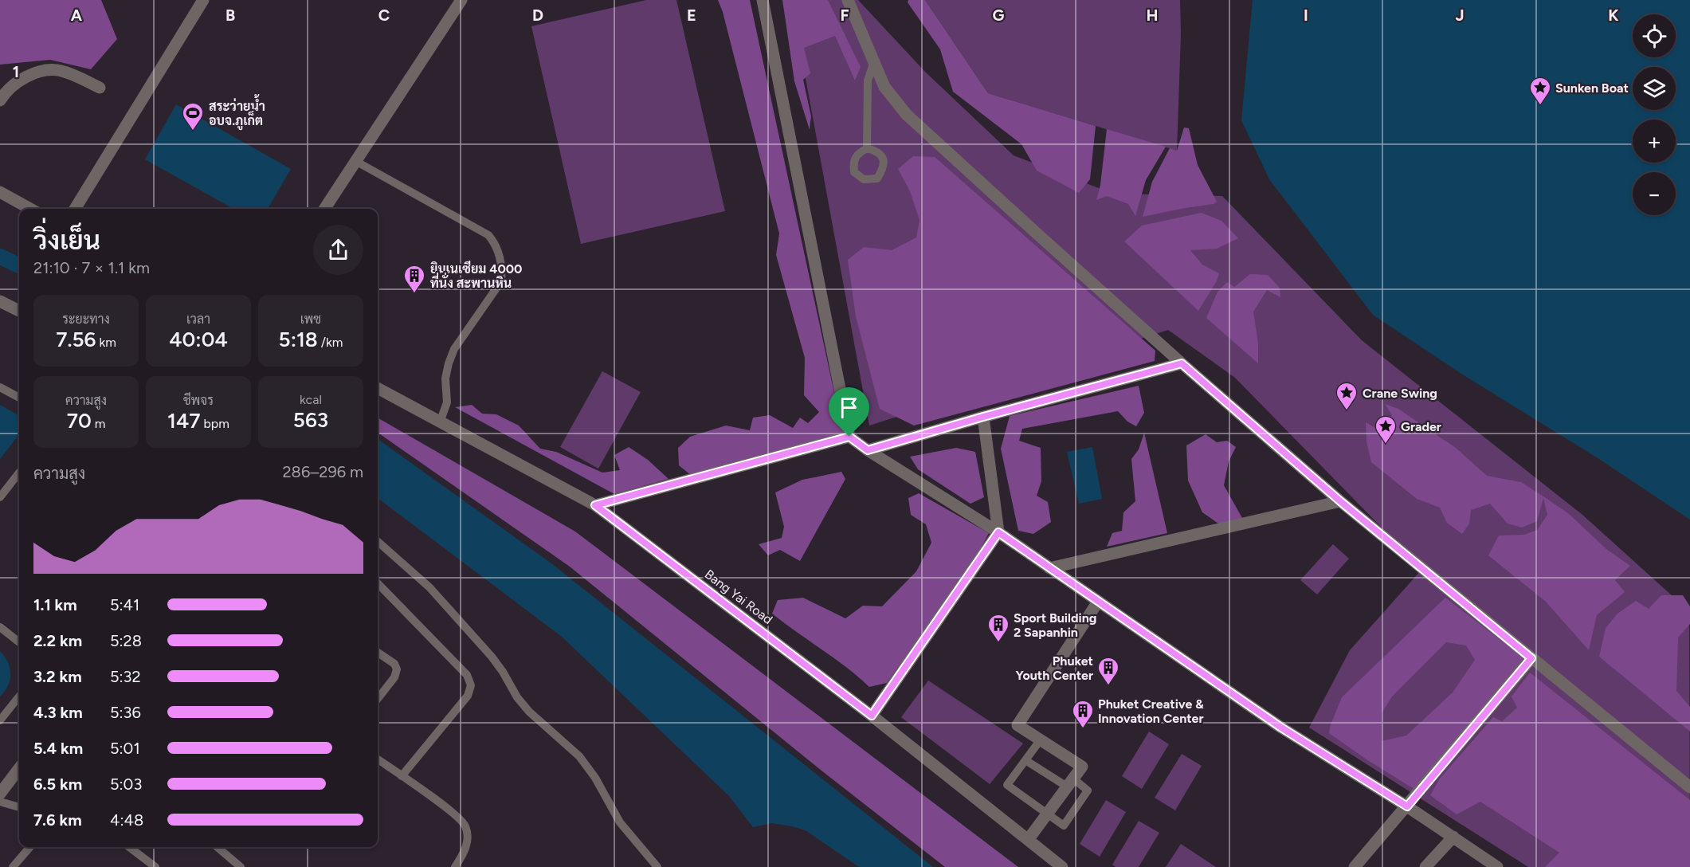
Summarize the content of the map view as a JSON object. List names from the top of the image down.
{
  "streets": {
    "street": ["Bang Yai Road"]
  },
  "places": {
    "place": ["Sunken Boat", "Crane Swing", "Grader"],
    "sports": ["สระว่ายน้ำ อบจ.ภูเก็ต"],
    "building": [
      "ยิมเนเซียม 4000 ที่นั่ง สะพานหิน",
      "Sport Building 2 Sapanhin",
      "Phuket Youth Center",
      "Phuket Creative & Innovation Center"
    ]
  },
  "page": {
    "map_buttons": ["+", "−"],
    "heading": ["วิ่งเย็น", "21:10 · 7 × 1.1 km"],
    "stats": [
      ["ระยะทาง", "7.56 km"],
      ["เวลา", "40:04"],
      ["เพซ", "5:18 /km"],
      ["ความสูง", "70 m"],
      ["ชีพจร", "147 bpm"],
      ["kcal", "563"]
    ],
    "chart": ["ความสูง", "286–296 m"],
    "list": [
      {
        "name": "1.1 km",
        "note": "5:41"
      },
      {
        "name": "2.2 km",
        "note": "5:28"
      },
      {
        "name": "3.2 km",
        "note": "5:32"
      },
      {
        "name": "4.3 km",
        "note": "5:36"
      },
      {
        "name": "5.4 km",
        "note": "5:01"
      },
      {
        "name": "6.5 km",
        "note": "5:03"
      },
      {
        "name": "7.6 km",
        "note": "4:48"
      }
    ]
  },
  "grid": {
    "columns": [
      "A",
      "B",
      "C",
      "D",
      "E",
      "F",
      "G",
      "H",
      "I",
      "J",
      "K"
    ],
    "rows": ["1"]
  }
}
